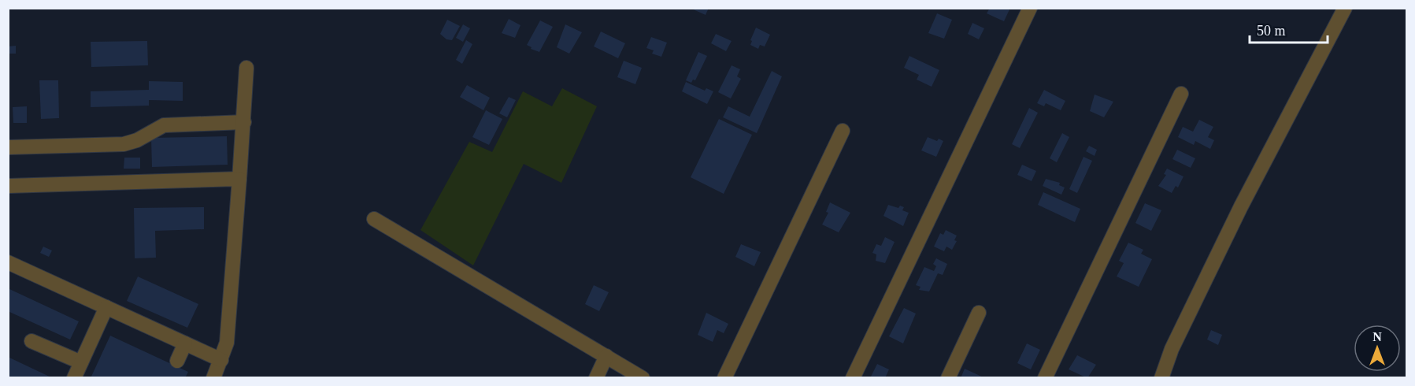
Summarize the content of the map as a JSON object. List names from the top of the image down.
{
  "scale_bar": "50 m",
  "north": "top"
}
